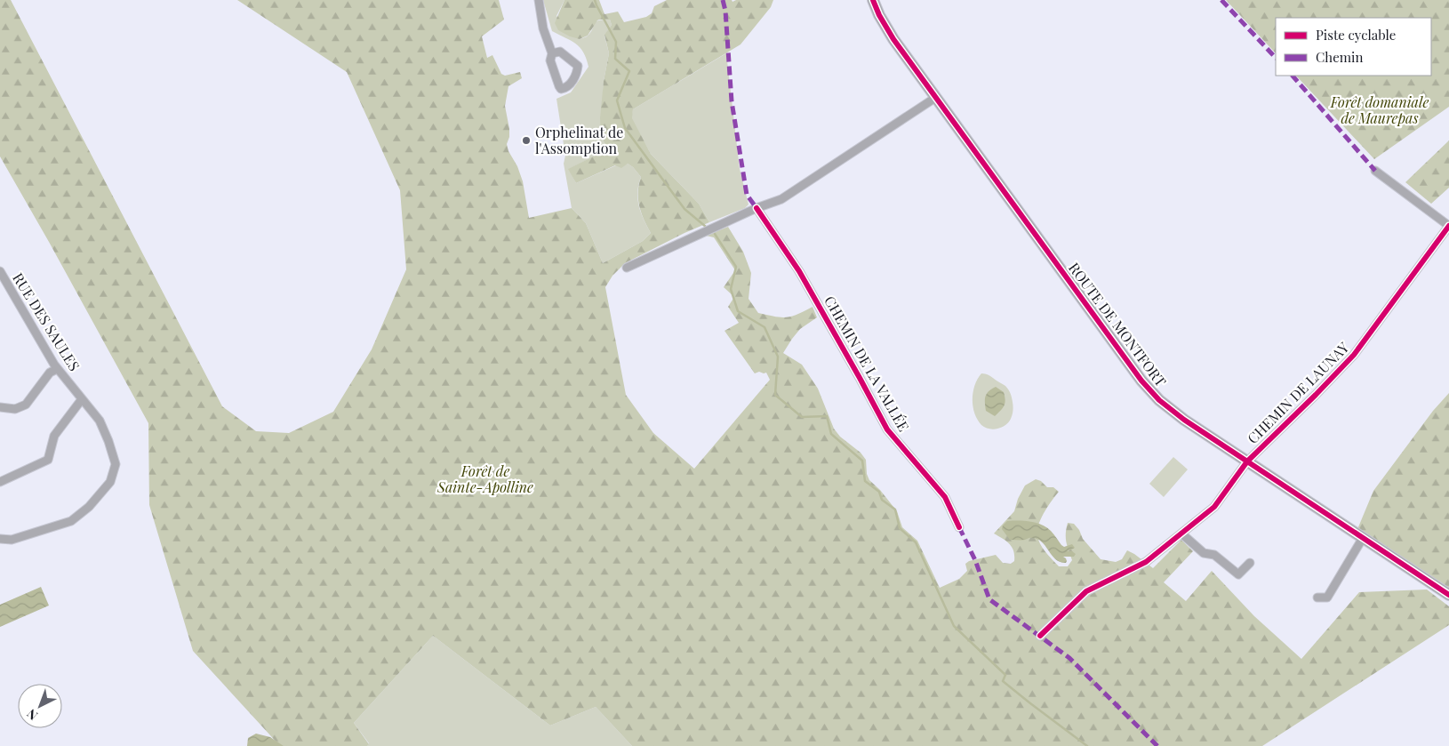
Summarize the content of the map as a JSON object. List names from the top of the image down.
{
  "streets": {
    "street": [
      "RUE DES SAULES",
      "ROUTE DE MONTFORT",
      "CHEMIN DE LA VALLÉE",
      "CHEMIN DE LAUNAY"
    ]
  },
  "crossings": [
    ["ROUTE DE MONTFORT", "CHEMIN DE LAUNAY"]
  ],
  "parks": ["Forêt domaniale de Maurepas", "Forêt de Sainte-Apolline"],
  "places": ["Orphelinat de l'Assomption"],
  "legend": ["Piste cyclable", "Chemin"],
  "north": "bottom left"
}
